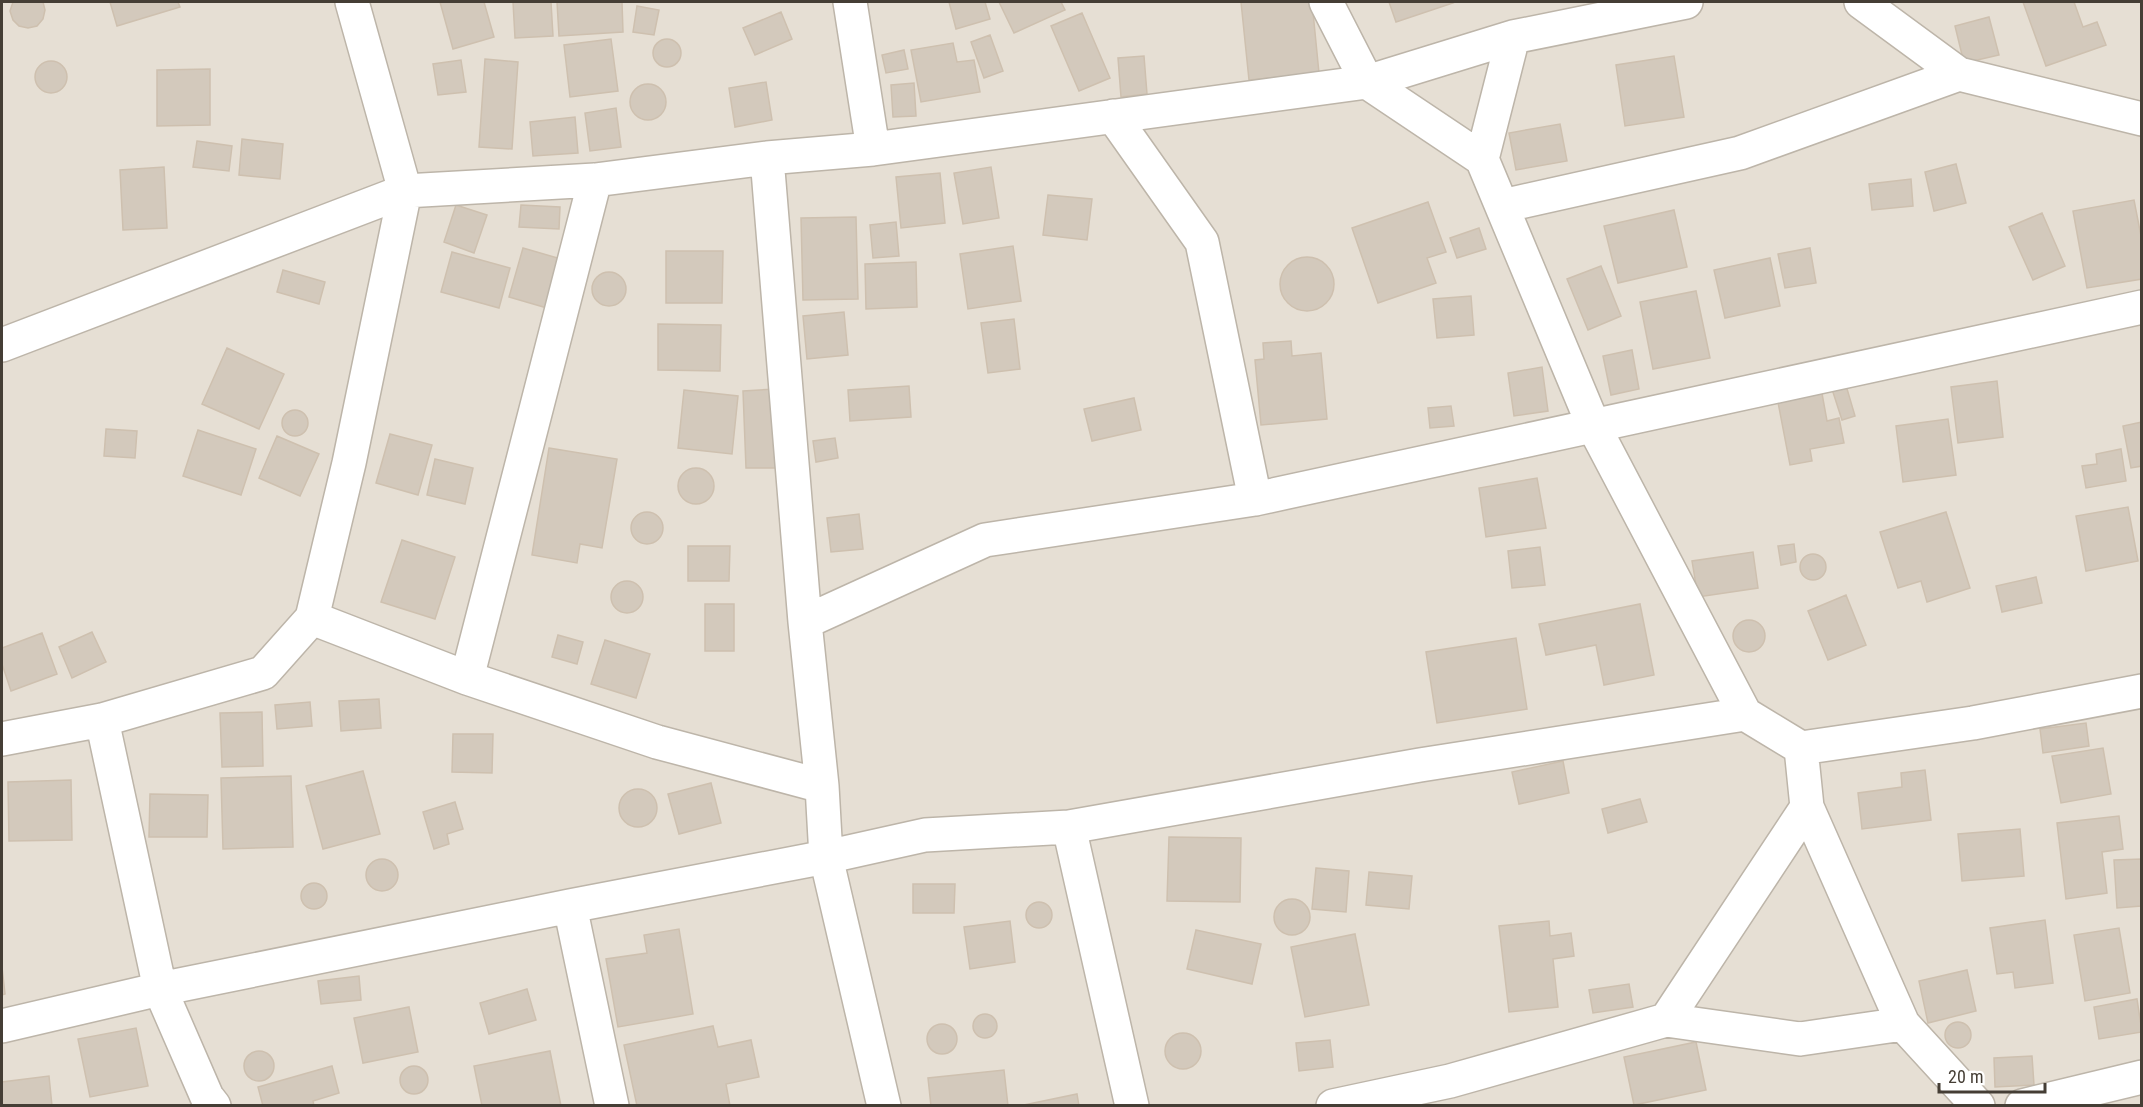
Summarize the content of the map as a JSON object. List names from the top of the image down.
{
  "scale_bar": "20 m"
}
